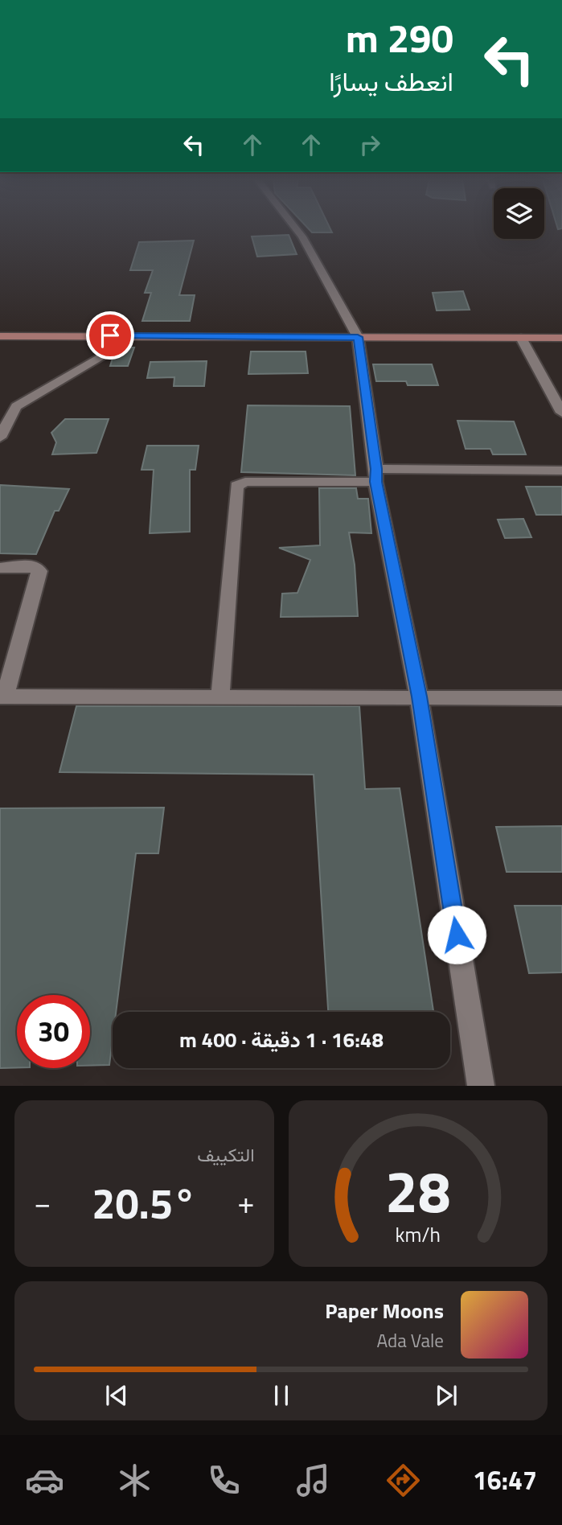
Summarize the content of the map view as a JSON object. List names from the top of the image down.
{
  "page": {
    "turn": ["290 m", "انعطف يسارًا"],
    "limit": "30",
    "trip": "16:48 · 1 دقيقة · 400 m",
    "tile": "التكييف",
    "heat": ["−", "20.5°", "+"],
    "song": ["Paper Moons", "Ada Vale"],
    "tabs": "16:47",
    "gauge": ["28", "km/h"]
  }
}
